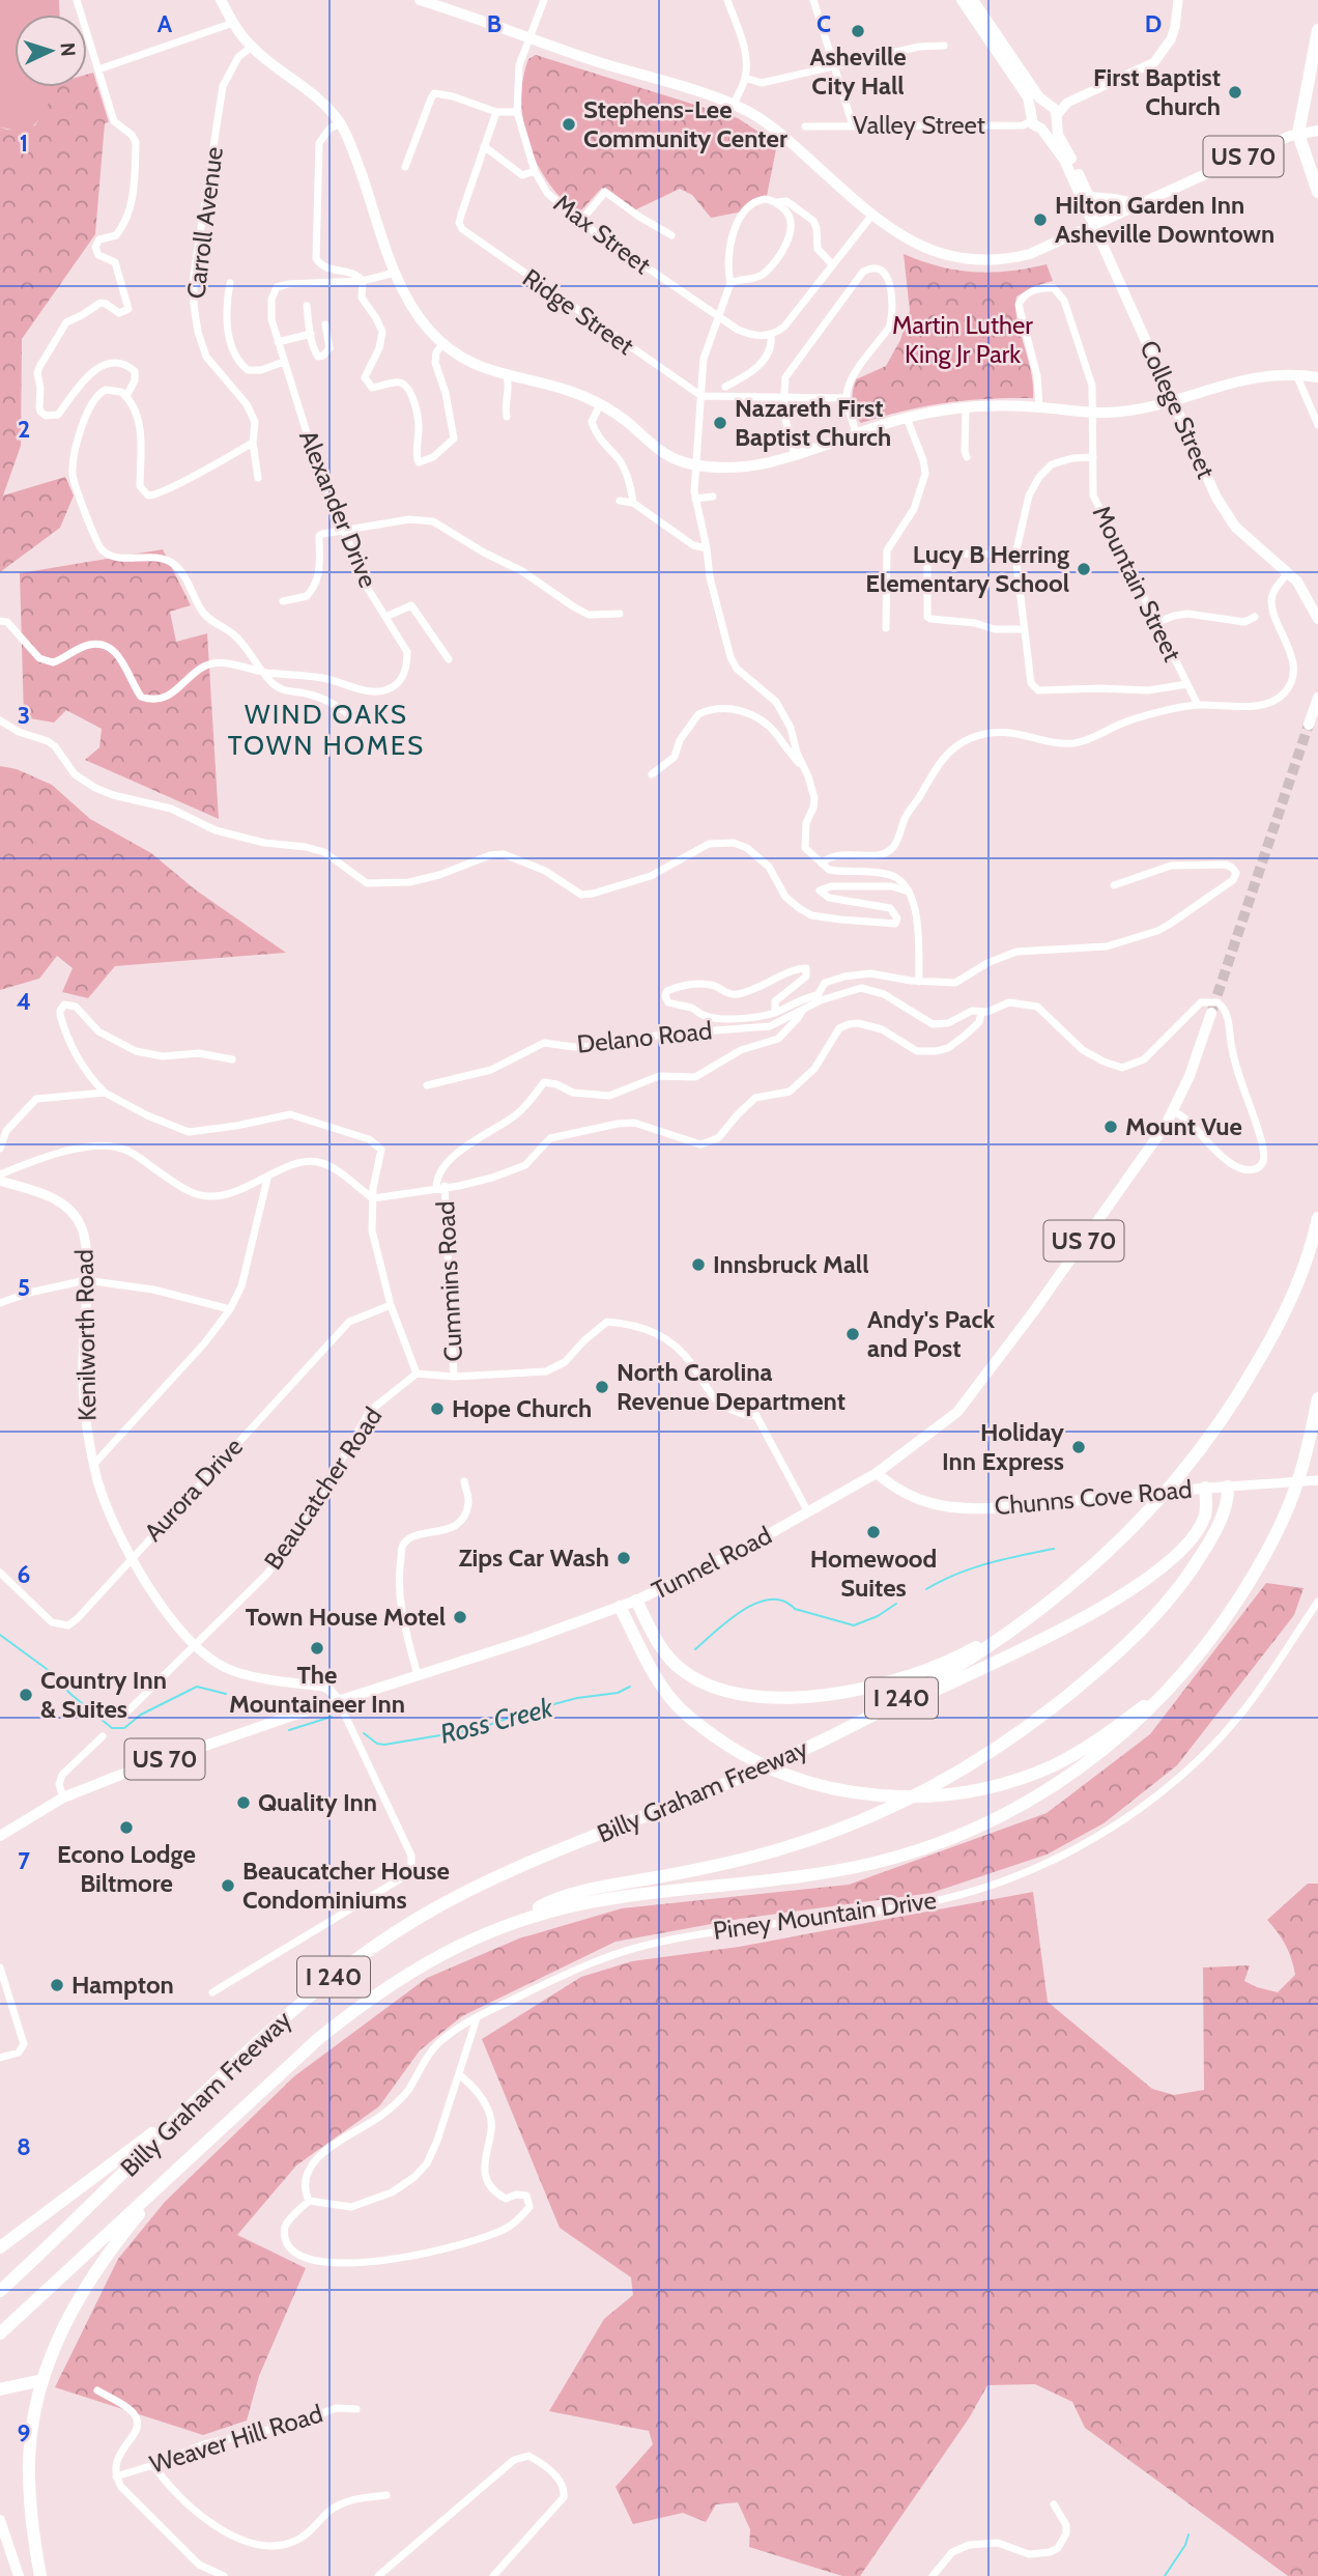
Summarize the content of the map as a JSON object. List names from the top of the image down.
{
  "streets": {
    "highway": ["US 70", "I 240", "Billy Graham Freeway"],
    "main road": ["College Street", "Chunns Cove Road", "Tunnel Road"],
    "street": [
      "Valley Street",
      "Carroll Avenue",
      "Max Street",
      "Ridge Street",
      "Alexander Drive",
      "Mountain Street",
      "Delano Road",
      "Cummins Road",
      "Kenilworth Road",
      "Beaucatcher Road",
      "Aurora Drive",
      "Piney Mountain Drive",
      "Weaver Hill Road"
    ]
  },
  "crossings": [
    ["Valley Street", "College Street"],
    ["US 70", "College Street"],
    ["Kenilworth Road", "Beaucatcher Road"],
    ["Kenilworth Road", "Aurora Drive"],
    ["Kenilworth Road", "Tunnel Road"],
    ["Chunns Cove Road", "Tunnel Road"]
  ],
  "districts": ["WIND OAKS TOWN HOMES"],
  "water": ["Ross Creek"],
  "parks": ["Martin Luther King Jr Park"],
  "places": [
    "Asheville City Hall",
    "First Baptist Church",
    "Stephens-Lee Community Center",
    "Hilton Garden Inn Asheville Downtown",
    "Nazareth First Baptist Church",
    "Lucy B Herring Elementary School",
    "Mount Vue",
    "Innsbruck Mall",
    "Andy's Pack and Post",
    "North Carolina Revenue Department",
    "Hope Church",
    "Holiday Inn Express",
    "Homewood Suites",
    "Zips Car Wash",
    "Town House Motel",
    "The Mountaineer Inn",
    "Country Inn & Suites",
    "Quality Inn",
    "Econo Lodge Biltmore",
    "Beaucatcher House Condominiums",
    "Hampton"
  ],
  "north": "right",
  "grid": {
    "columns": [
      "A",
      "B",
      "C",
      "D"
    ],
    "rows": [
      "1",
      "2",
      "3",
      "4",
      "5",
      "6",
      "7",
      "8",
      "9"
    ]
  }
}
